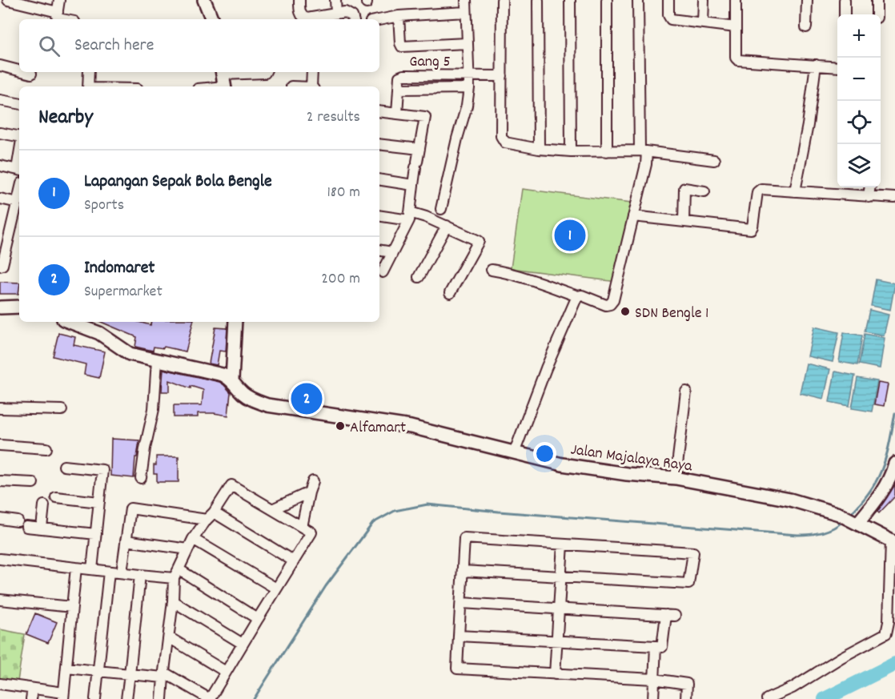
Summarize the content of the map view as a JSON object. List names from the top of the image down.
{
  "streets": {
    "street": ["Gang 5", "Jalan Majalaya Raya"]
  },
  "places": ["SDN Bengle 1", "Alfamart"],
  "page": {
    "map_buttons": ["+", "−"],
    "search": "Search here",
    "heading": ["Nearby", "2 results"],
    "list": [
      {
        "mark": "1",
        "name": "Lapangan Sepak Bola Bengle",
        "note": "Sports",
        "value": "180 m"
      },
      {
        "mark": "2",
        "name": "Indomaret",
        "note": "Supermarket",
        "value": "200 m"
      }
    ],
    "pins": ["1", "2"]
  }
}
